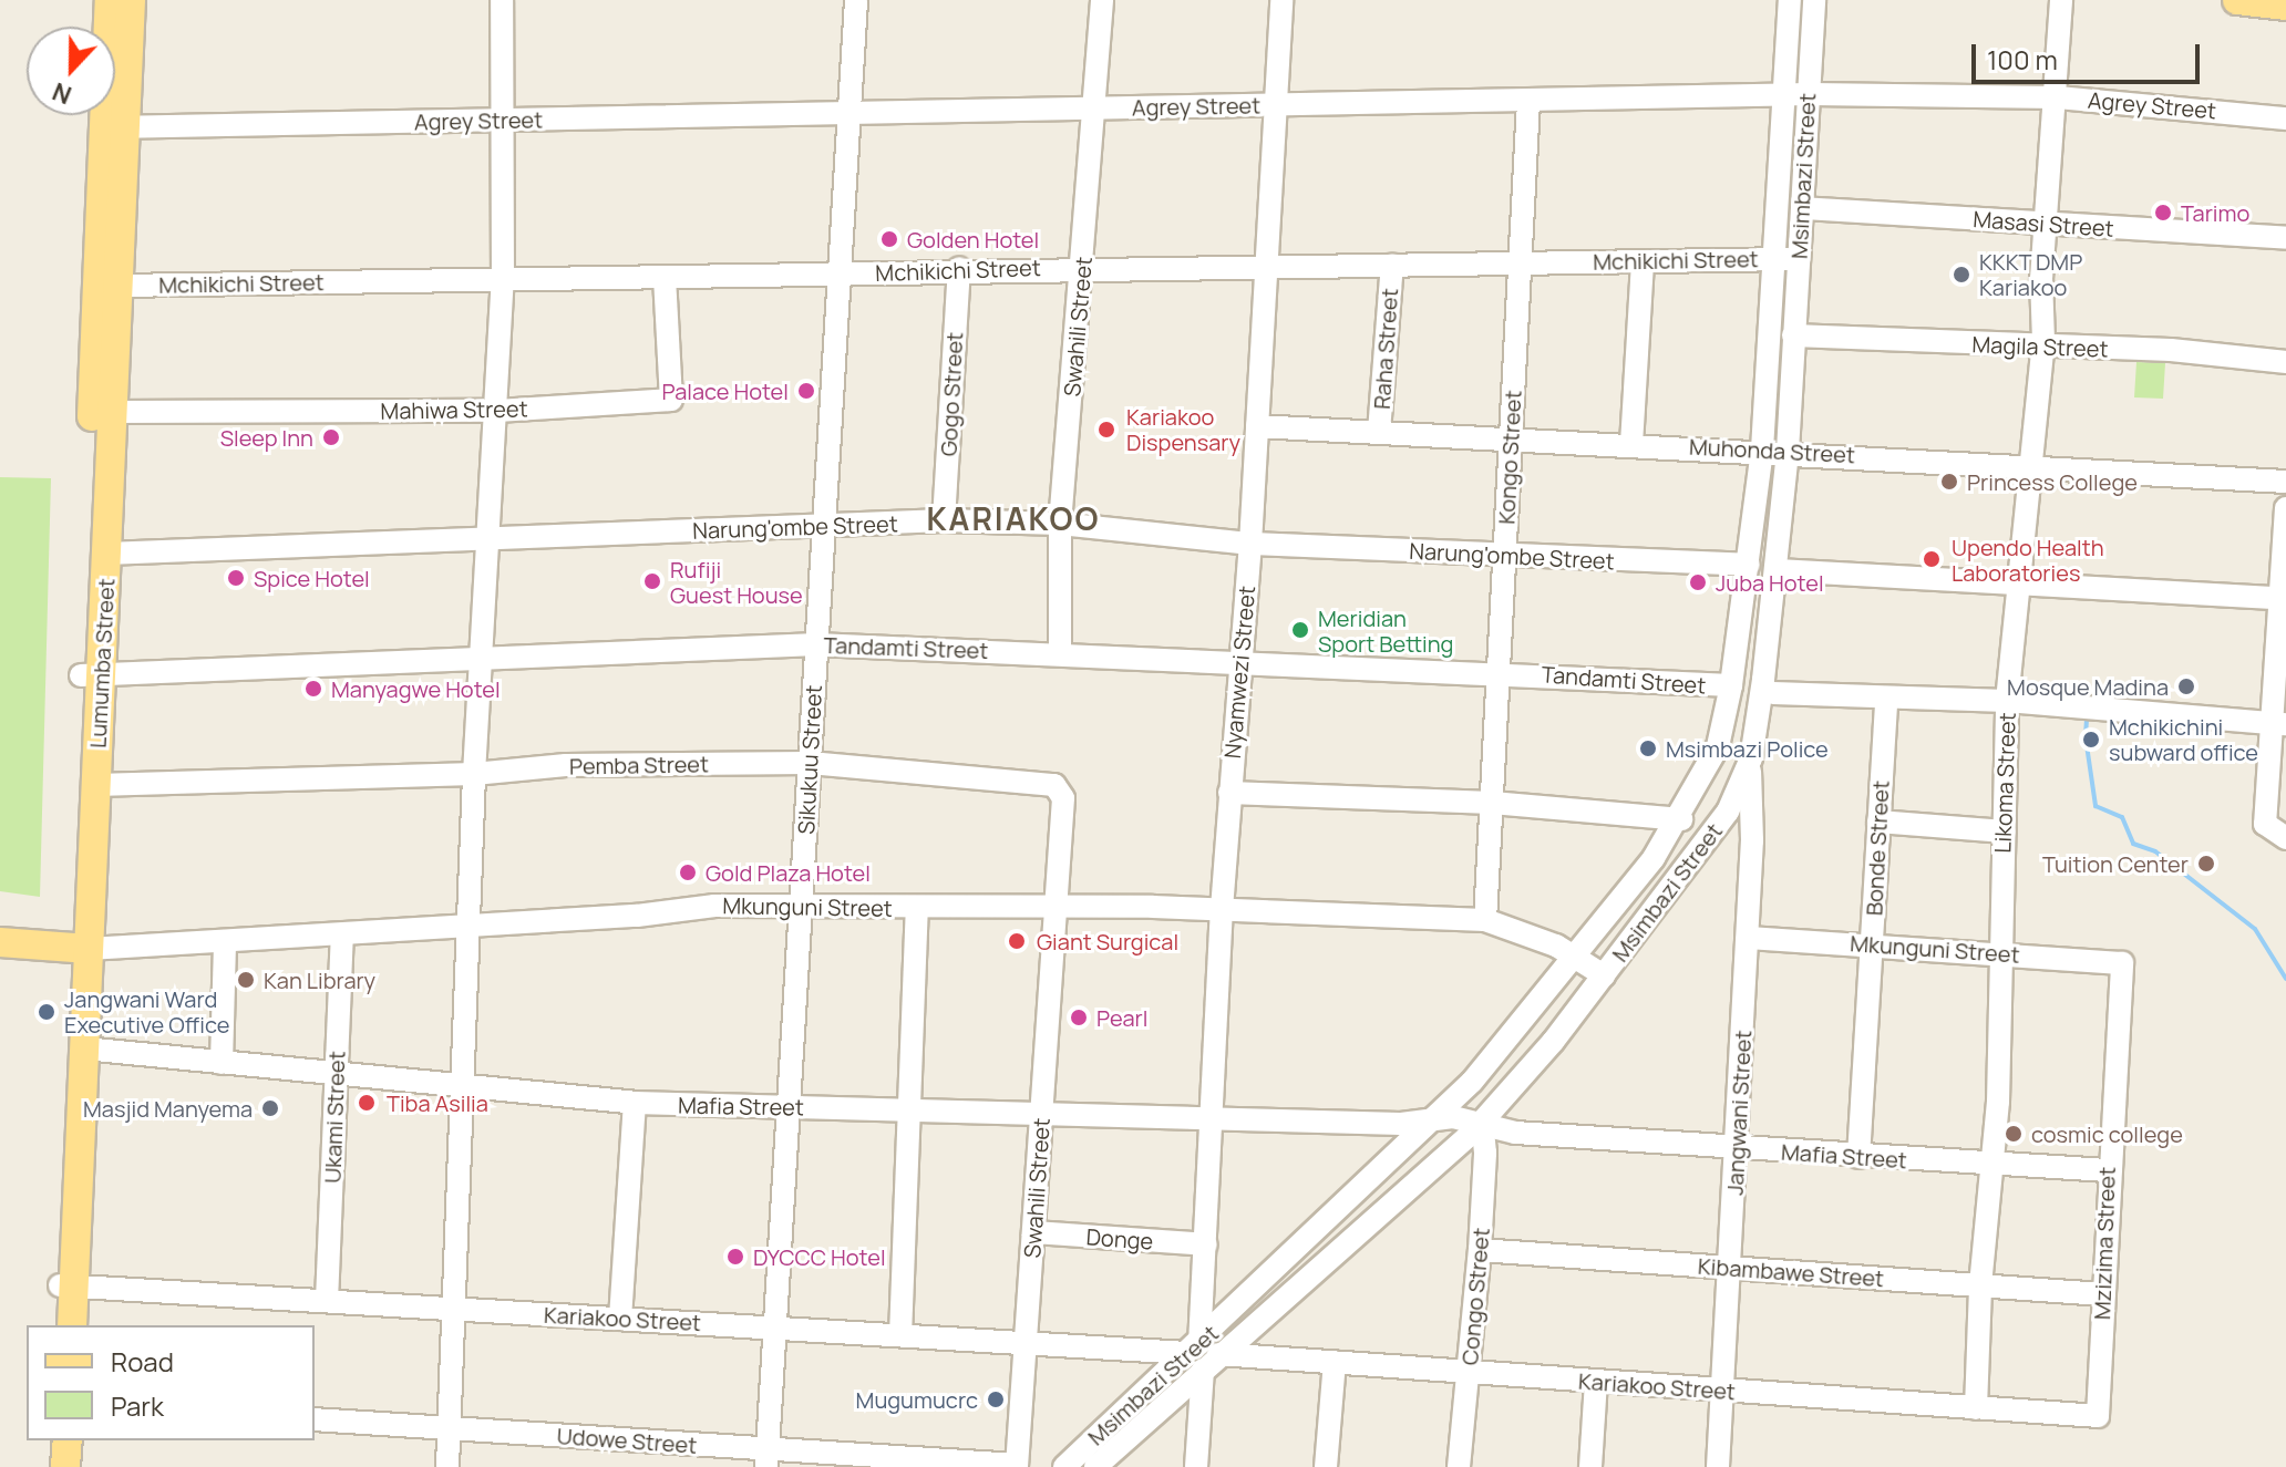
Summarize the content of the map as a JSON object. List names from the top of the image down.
{
  "streets": {
    "main road": ["Lumumba Street", "Mkunguni Street"],
    "street": [
      "Agrey Street",
      "Msimbazi Street",
      "Masasi Street",
      "Mchikichi Street",
      "Swahili Street",
      "Magila Street",
      "Raha Street",
      "Gogo Street",
      "Mahiwa Street",
      "Muhonda Street",
      "Kongo Street",
      "Narung'ombe Street",
      "Tandamti Street",
      "Nyamwezi Street",
      "Sikukuu Street",
      "Pemba Street",
      "Likoma Street",
      "Bonde Street",
      "Mafia Street",
      "Jangwani Street",
      "Ukami Street",
      "Donge",
      "Mzizima Street",
      "Kibambawe Street",
      "Congo Street",
      "Kariakoo Street",
      "Udowe Street"
    ]
  },
  "crossings": [
    ["Agrey Street", "Msimbazi Street"],
    ["Agrey Street", "Swahili Street"],
    ["Agrey Street", "Kongo Street"],
    ["Agrey Street", "Lumumba Street"],
    ["Agrey Street", "Nyamwezi Street"],
    ["Agrey Street", "Sikukuu Street"],
    ["Agrey Street", "Likoma Street"],
    ["Msimbazi Street", "Masasi Street"],
    ["Msimbazi Street", "Mchikichi Street"],
    ["Msimbazi Street", "Magila Street"],
    ["Msimbazi Street", "Muhonda Street"],
    ["Msimbazi Street", "Narung'ombe Street"],
    ["Msimbazi Street", "Tandamti Street"],
    ["Msimbazi Street", "Nyamwezi Street"],
    ["Msimbazi Street", "Mkunguni Street"],
    ["Msimbazi Street", "Mafia Street"],
    ["Msimbazi Street", "Jangwani Street"],
    ["Msimbazi Street", "Congo Street"],
    ["Msimbazi Street", "Kariakoo Street"],
    ["Masasi Street", "Likoma Street"],
    ["Mchikichi Street", "Swahili Street"],
    ["Mchikichi Street", "Raha Street"],
    ["Mchikichi Street", "Gogo Street"],
    ["Mchikichi Street", "Mahiwa Street"],
    ["Mchikichi Street", "Kongo Street"],
    ["Mchikichi Street", "Lumumba Street"],
    ["Mchikichi Street", "Nyamwezi Street"],
    ["Mchikichi Street", "Sikukuu Street"],
    ["Swahili Street", "Narung'ombe Street"],
    ["Swahili Street", "Tandamti Street"],
    ["Swahili Street", "Pemba Street"],
    ["Swahili Street", "Mkunguni Street"],
    ["Swahili Street", "Mafia Street"],
    ["Swahili Street", "Donge"],
    ["Swahili Street", "Kariakoo Street"],
    ["Swahili Street", "Udowe Street"],
    ["Magila Street", "Likoma Street"],
    ["Raha Street", "Muhonda Street"],
    ["Gogo Street", "Narung'ombe Street"],
    ["Mahiwa Street", "Lumumba Street"],
    ["Muhonda Street", "Kongo Street"],
    ["Muhonda Street", "Nyamwezi Street"],
    ["Muhonda Street", "Likoma Street"],
    ["Kongo Street", "Narung'ombe Street"],
    ["Kongo Street", "Tandamti Street"],
    ["Kongo Street", "Mkunguni Street"],
    ["Narung'ombe Street", "Lumumba Street"],
    ["Narung'ombe Street", "Nyamwezi Street"],
    ["Narung'ombe Street", "Sikukuu Street"],
    ["Tandamti Street", "Lumumba Street"],
    ["Tandamti Street", "Nyamwezi Street"],
    ["Tandamti Street", "Sikukuu Street"],
    ["Lumumba Street", "Pemba Street"],
    ["Lumumba Street", "Mkunguni Street"],
    ["Lumumba Street", "Mafia Street"],
    ["Lumumba Street", "Kariakoo Street"],
    ["Nyamwezi Street", "Mkunguni Street"],
    ["Nyamwezi Street", "Mafia Street"],
    ["Nyamwezi Street", "Donge"],
    ["Nyamwezi Street", "Kariakoo Street"],
    ["Sikukuu Street", "Pemba Street"],
    ["Sikukuu Street", "Mkunguni Street"],
    ["Sikukuu Street", "Mafia Street"],
    ["Sikukuu Street", "Kariakoo Street"],
    ["Sikukuu Street", "Udowe Street"],
    ["Pemba Street", "Mkunguni Street"],
    ["Likoma Street", "Mkunguni Street"],
    ["Likoma Street", "Mafia Street"],
    ["Likoma Street", "Kibambawe Street"],
    ["Likoma Street", "Kariakoo Street"],
    ["Bonde Street", "Mkunguni Street"],
    ["Bonde Street", "Mafia Street"],
    ["Mkunguni Street", "Jangwani Street"],
    ["Mkunguni Street", "Ukami Street"],
    ["Mkunguni Street", "Mzizima Street"],
    ["Mafia Street", "Jangwani Street"],
    ["Mafia Street", "Ukami Street"],
    ["Mafia Street", "Mzizima Street"],
    ["Mafia Street", "Congo Street"],
    ["Jangwani Street", "Kibambawe Street"],
    ["Jangwani Street", "Kariakoo Street"],
    ["Ukami Street", "Kariakoo Street"],
    ["Mzizima Street", "Kibambawe Street"],
    ["Mzizima Street", "Kariakoo Street"],
    ["Kibambawe Street", "Congo Street"],
    ["Congo Street", "Kariakoo Street"]
  ],
  "districts": ["KARIAKOO"],
  "places": [
    "Tarimo",
    "Golden Hotel",
    "KKKT DMP Kariakoo",
    "Palace Hotel",
    "Kariakoo Dispensary",
    "Sleep Inn",
    "Princess College",
    "Upendo Health Laboratories",
    "Spice Hotel",
    "Rufiji Guest House",
    "Juba Hotel",
    "Meridian Sport Betting",
    "Mosque Madina",
    "Manyagwe Hotel",
    "Mchikichini subward office",
    "Msimbazi Police",
    "Tuition Center",
    "Gold Plaza Hotel",
    "Giant Surgical",
    "Kan Library",
    "Jangwani Ward Executive Office",
    "Pearl",
    "Tiba Asilia",
    "Masjid Manyema",
    "cosmic college",
    "DYCCC Hotel",
    "Mugumucrc"
  ],
  "legend": ["Road", "Park"],
  "scale_bar": "100 m",
  "north": "bottom"
}
